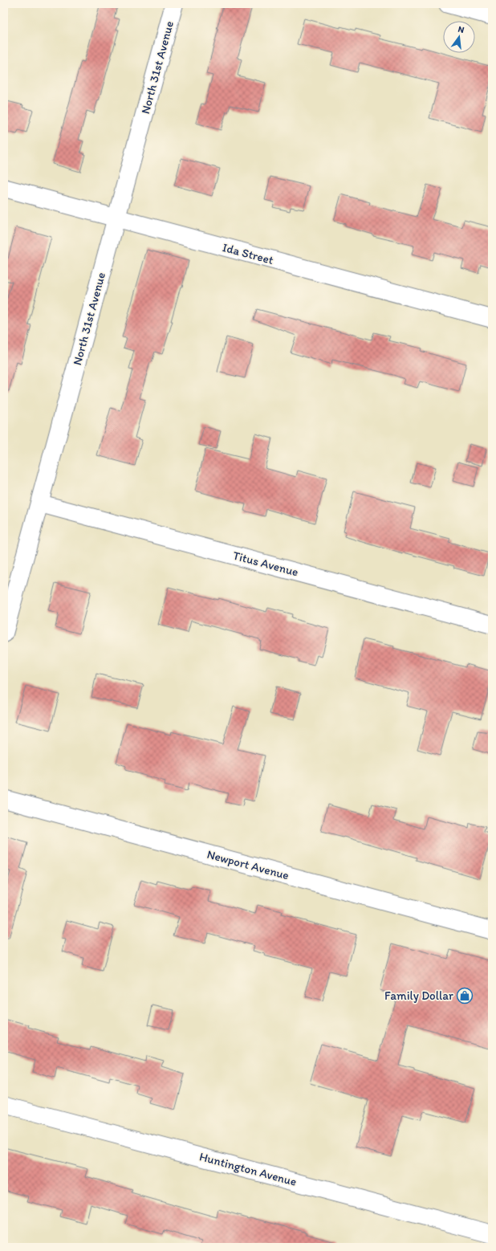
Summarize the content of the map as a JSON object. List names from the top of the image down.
{
  "streets": {
    "street": [
      "North 31st Avenue",
      "Ida Street",
      "Titus Avenue",
      "Newport Avenue",
      "Huntington Avenue"
    ]
  },
  "crossings": [
    ["North 31st Avenue", "Ida Street"],
    ["North 31st Avenue", "Titus Avenue"]
  ],
  "places": {
    "shop": ["Family Dollar"]
  },
  "north": "top"
}
